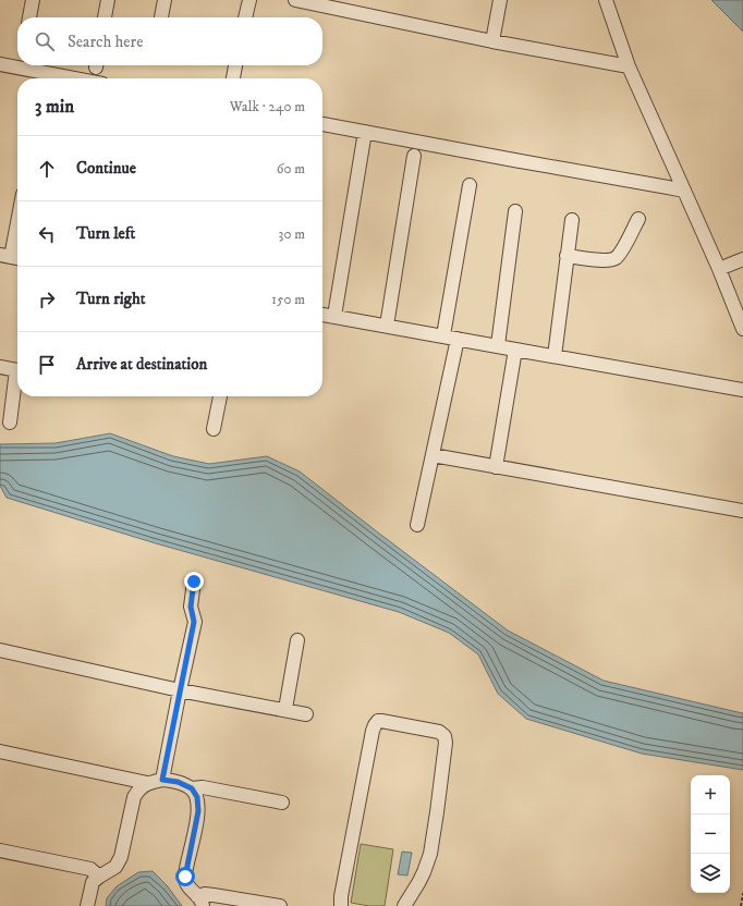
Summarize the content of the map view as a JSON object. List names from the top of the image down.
{
  "page": {
    "search": "Search here",
    "heading": ["3 min", "Walk · 240 m"],
    "list": [
      ["Continue", "60 m"],
      ["Turn left", "30 m"],
      ["Turn right", "150 m"],
      "Arrive at destination"
    ],
    "map_buttons": ["+", "−"]
  }
}
